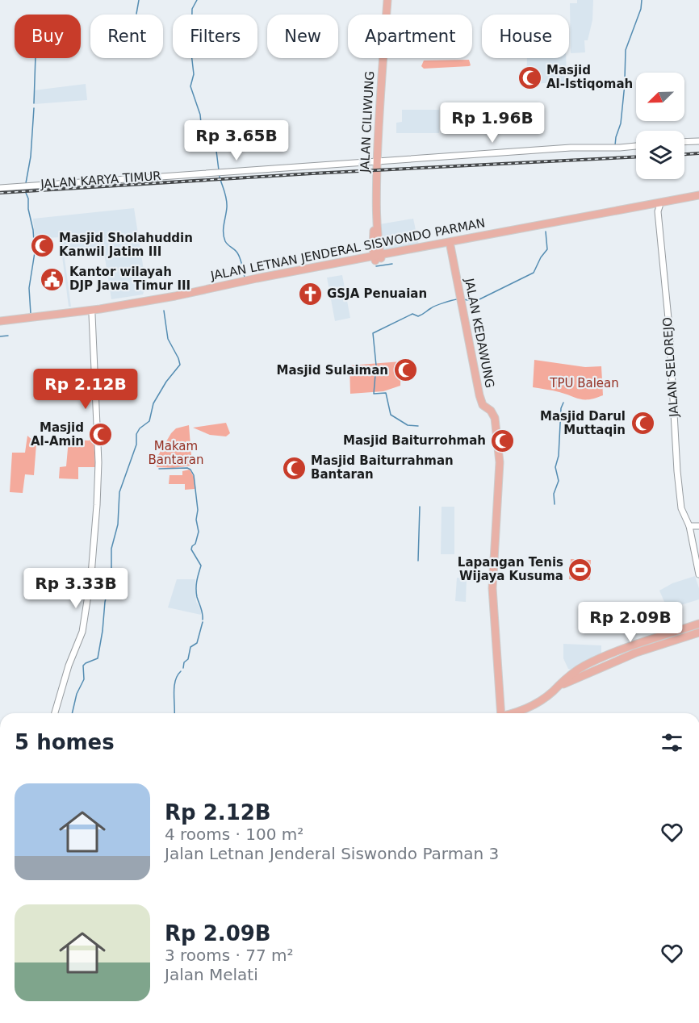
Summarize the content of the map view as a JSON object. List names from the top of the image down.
{
  "streets": {
    "main road": ["JALAN CILIWUNG", "JALAN LETNAN JENDERAL SISWONDO PARMAN", "JALAN KEDAWUNG"],
    "street": ["JALAN KARYA TIMUR", "JALAN SELOREJO"]
  },
  "crossings": [
    ["JALAN CILIWUNG", "JALAN KARYA TIMUR"],
    ["JALAN CILIWUNG", "JALAN LETNAN JENDERAL SISWONDO PARMAN"],
    ["JALAN LETNAN JENDERAL SISWONDO PARMAN", "JALAN KEDAWUNG"],
    ["JALAN LETNAN JENDERAL SISWONDO PARMAN", "JALAN SELOREJO"]
  ],
  "parks": ["TPU Balean", "Makam Bantaran"],
  "places": {
    "mosque": [
      "Masjid Al-Istiqomah",
      "Masjid Sholahuddin Kanwil Jatim III",
      "Masjid Sulaiman",
      "Masjid Darul Muttaqin",
      "Masjid Al-Amin",
      "Masjid Baiturrohmah",
      "Masjid Baiturrahman Bantaran"
    ],
    "public building": ["Kantor wilayah DJP Jawa Timur III"],
    "church": ["GSJA Penuaian"],
    "sports": ["Lapangan Tenis Wijaya Kusuma"]
  },
  "north": "bottom left",
  "page": {
    "chip": [
      "Buy",
      "Rent",
      "Filters",
      "New",
      "Apartment",
      "House"
    ],
    "price": [
      "Rp 1.96B",
      "Rp 3.65B",
      "Rp 2.12B",
      "Rp 3.33B",
      "Rp 2.09B"
    ],
    "heading": "5 homes",
    "list": [
      {
        "name": "Rp 2.12B",
        "note": "4 rooms · 100 m² · Jalan Letnan Jenderal Siswondo Parman 3"
      },
      {
        "name": "Rp 2.09B",
        "note": "3 rooms · 77 m² · Jalan Melati"
      }
    ]
  }
}
